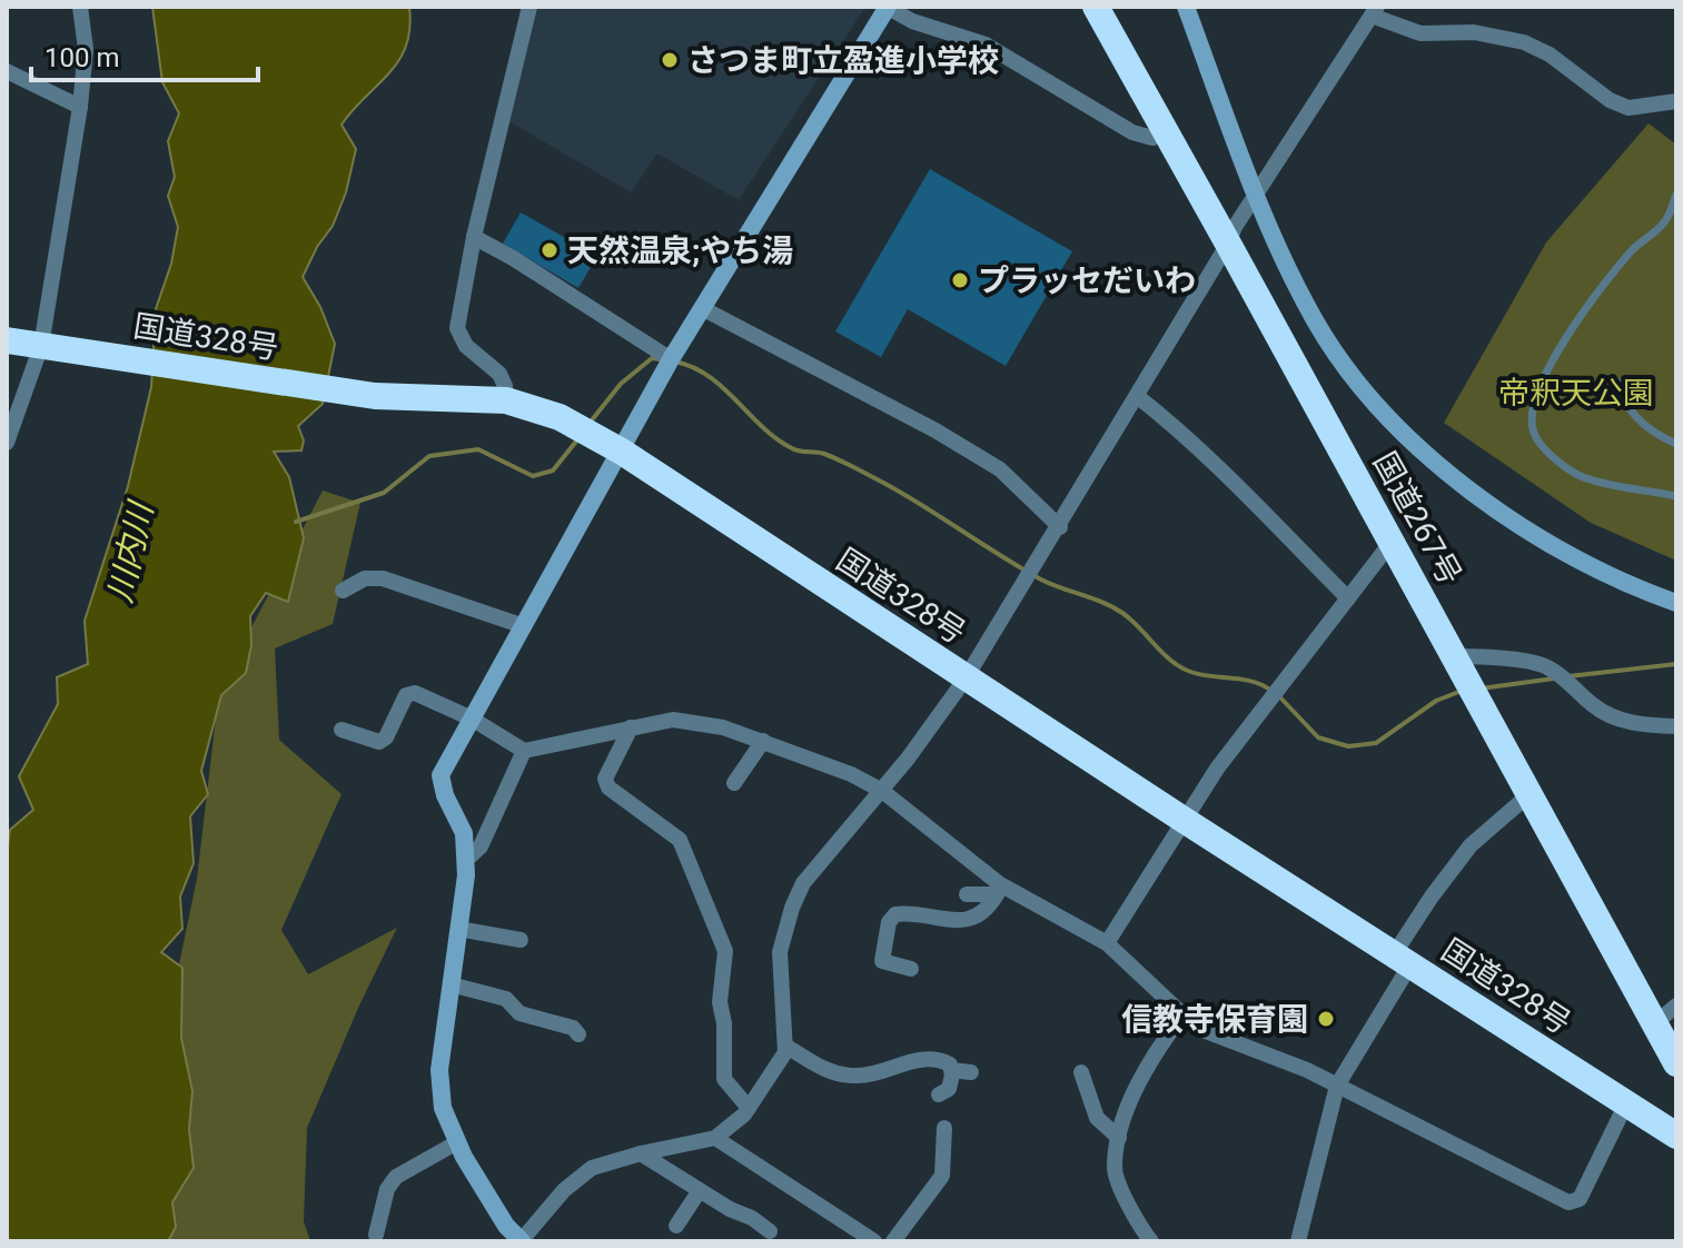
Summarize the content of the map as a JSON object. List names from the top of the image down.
{
  "streets": {
    "highway": ["国道328号", "国道267号"]
  },
  "water": ["川内川"],
  "parks": ["帝釈天公園"],
  "places": [
    "さつま町立盈進小学校",
    "天然温泉;やち湯",
    "プラッセだいわ",
    "信教寺保育園"
  ],
  "scale_bar": "100 m"
}
